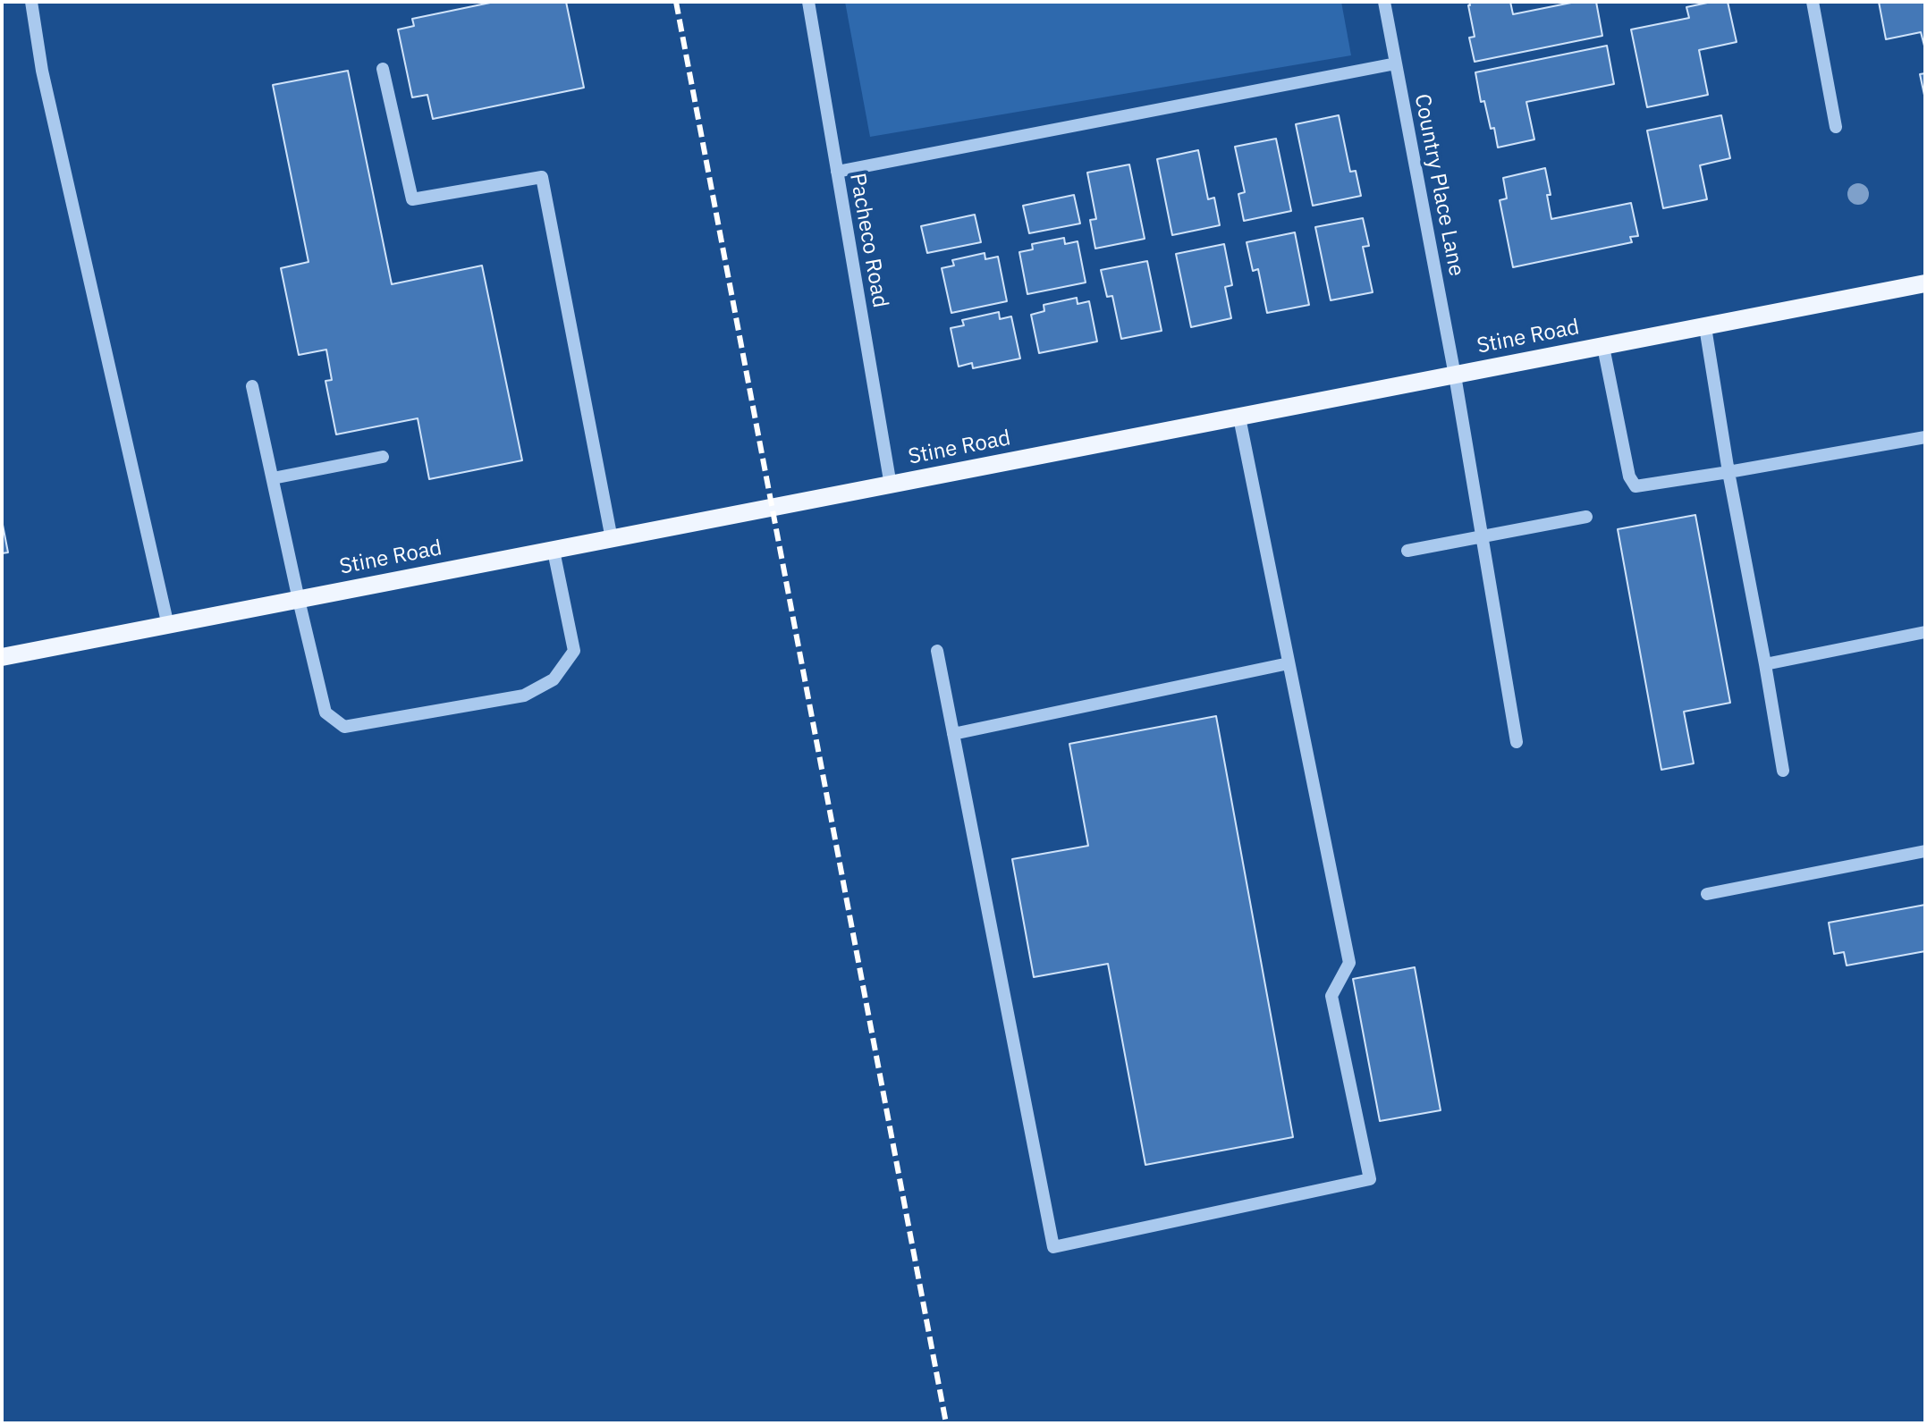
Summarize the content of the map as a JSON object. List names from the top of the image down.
{
  "streets": {
    "main road": ["Stine Road"],
    "street": ["Country Place Lane", "Pacheco Road"]
  },
  "crossings": [
    ["Country Place Lane", "Stine Road"],
    ["Pacheco Road", "Stine Road"]
  ]
}
